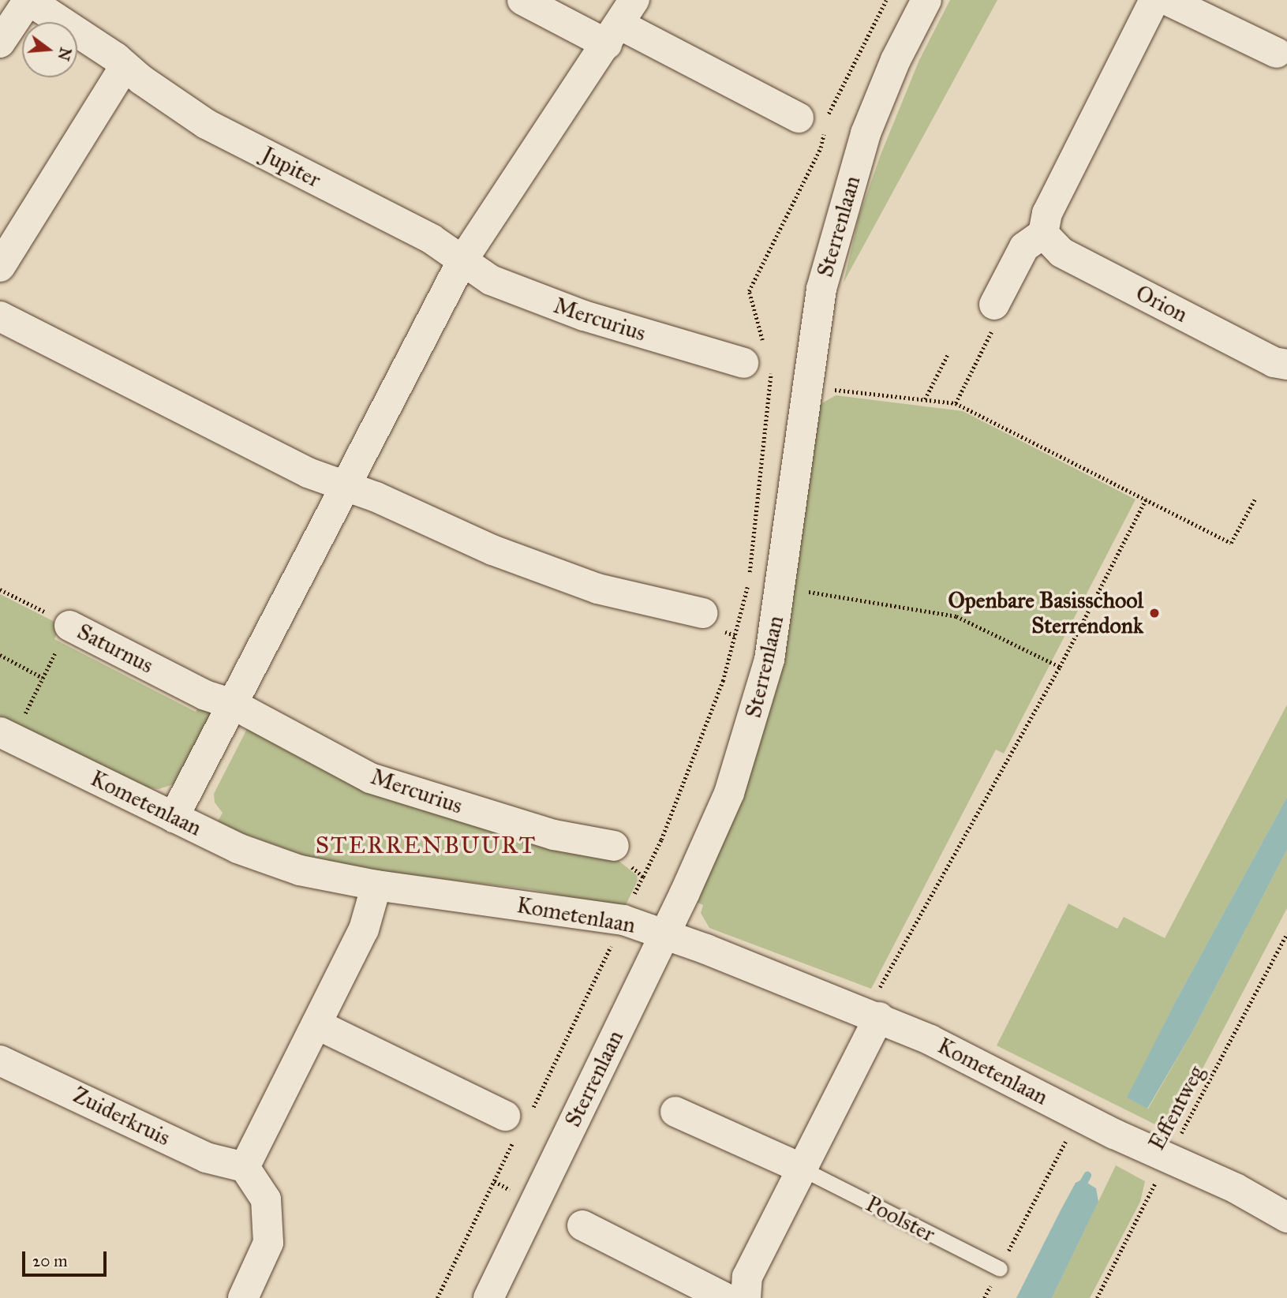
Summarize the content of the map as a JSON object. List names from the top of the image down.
{
  "streets": {
    "street": [
      "Jupiter",
      "Sterrenlaan",
      "Orion",
      "Mercurius",
      "Saturnus",
      "Kometenlaan",
      "Zuiderkruis",
      "Poolster"
    ],
    "path": ["Effentweg"]
  },
  "crossings": [
    ["Jupiter", "Mercurius"],
    ["Sterrenlaan", "Kometenlaan"],
    ["Mercurius", "Saturnus"],
    ["Kometenlaan", "Effentweg"]
  ],
  "districts": ["STERRENBUURT"],
  "places": ["Openbare Basisschool Sterrendonk"],
  "scale_bar": "20 m",
  "north": "right"
}
